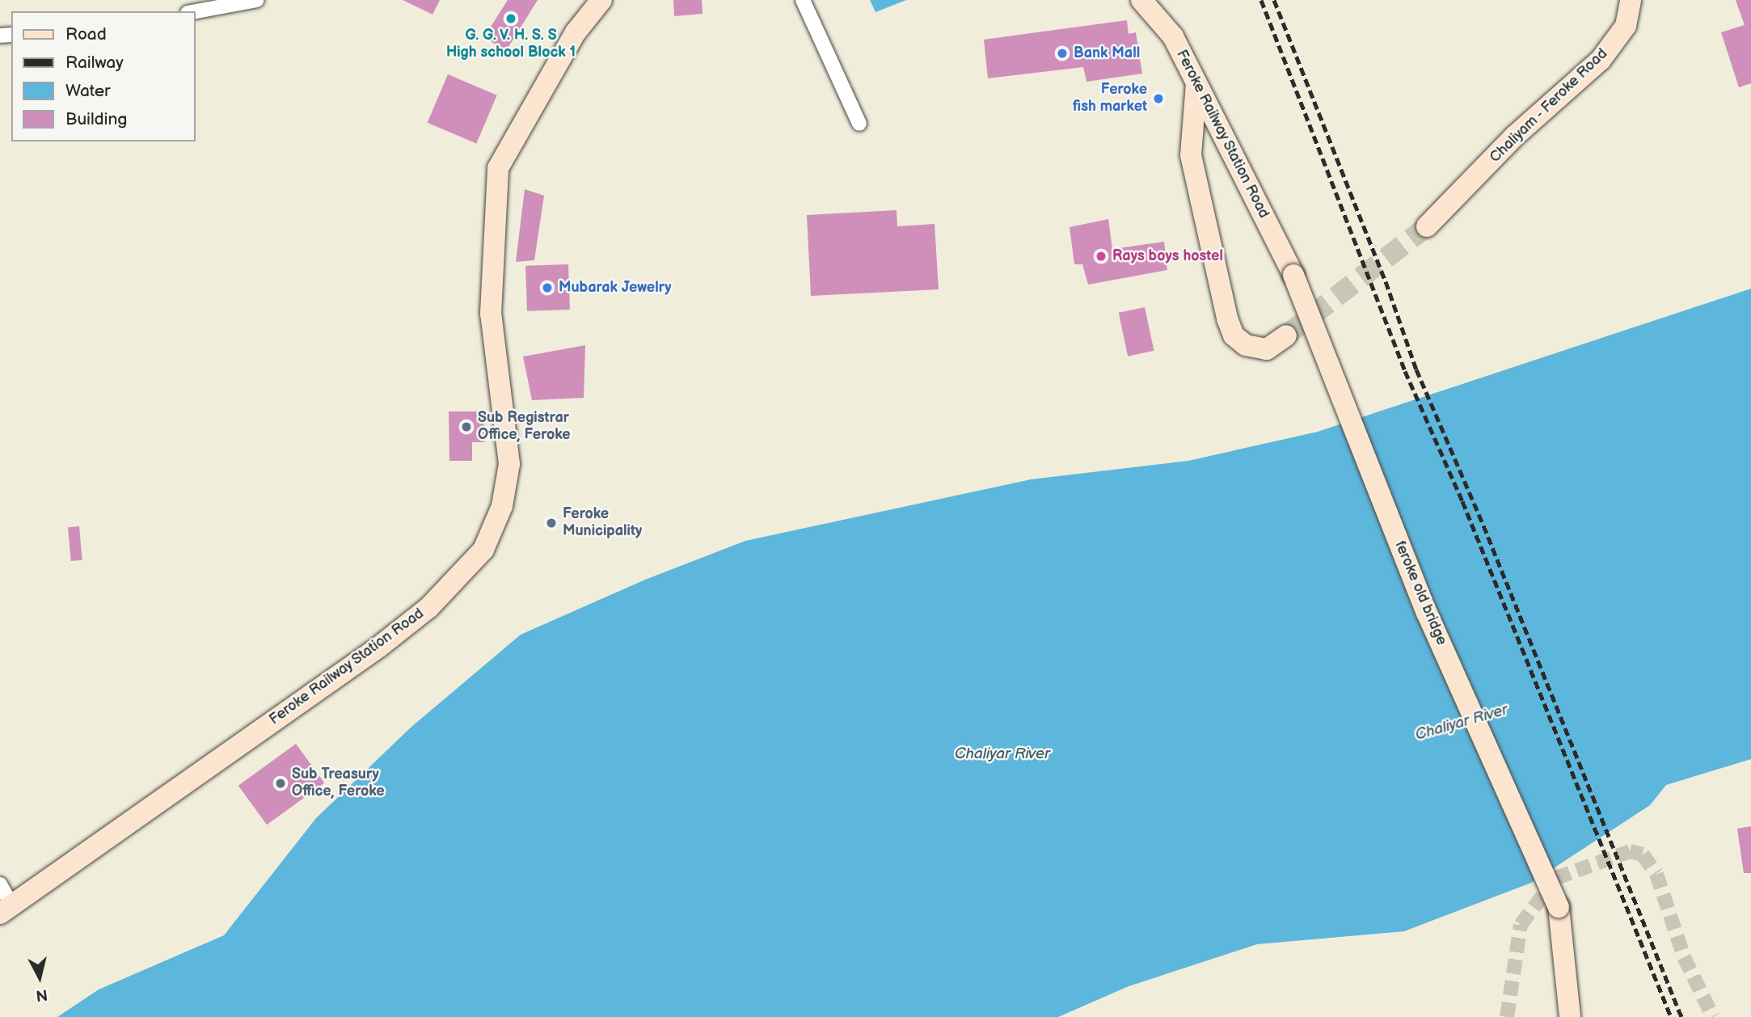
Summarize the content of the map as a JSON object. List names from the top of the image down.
{
  "streets": {
    "main road": ["Chaliyam - Feroke Road", "Feroke Railway Station Road", "feroke old bridge"]
  },
  "crossings": [
    ["Feroke Railway Station Road", "feroke old bridge"]
  ],
  "water": ["Chaliyar River"],
  "places": [
    "G. G. V. H. S. S High school Block 1",
    "Bank Mall",
    "Feroke fish market",
    "Rays boys hostel",
    "Mubarak Jewelry",
    "Sub Registrar Office, Feroke",
    "Feroke Municipality",
    "Sub Treasury Office, Feroke"
  ],
  "legend": [
    "Road",
    "Railway",
    "Water",
    "Building"
  ],
  "north": "bottom"
}
